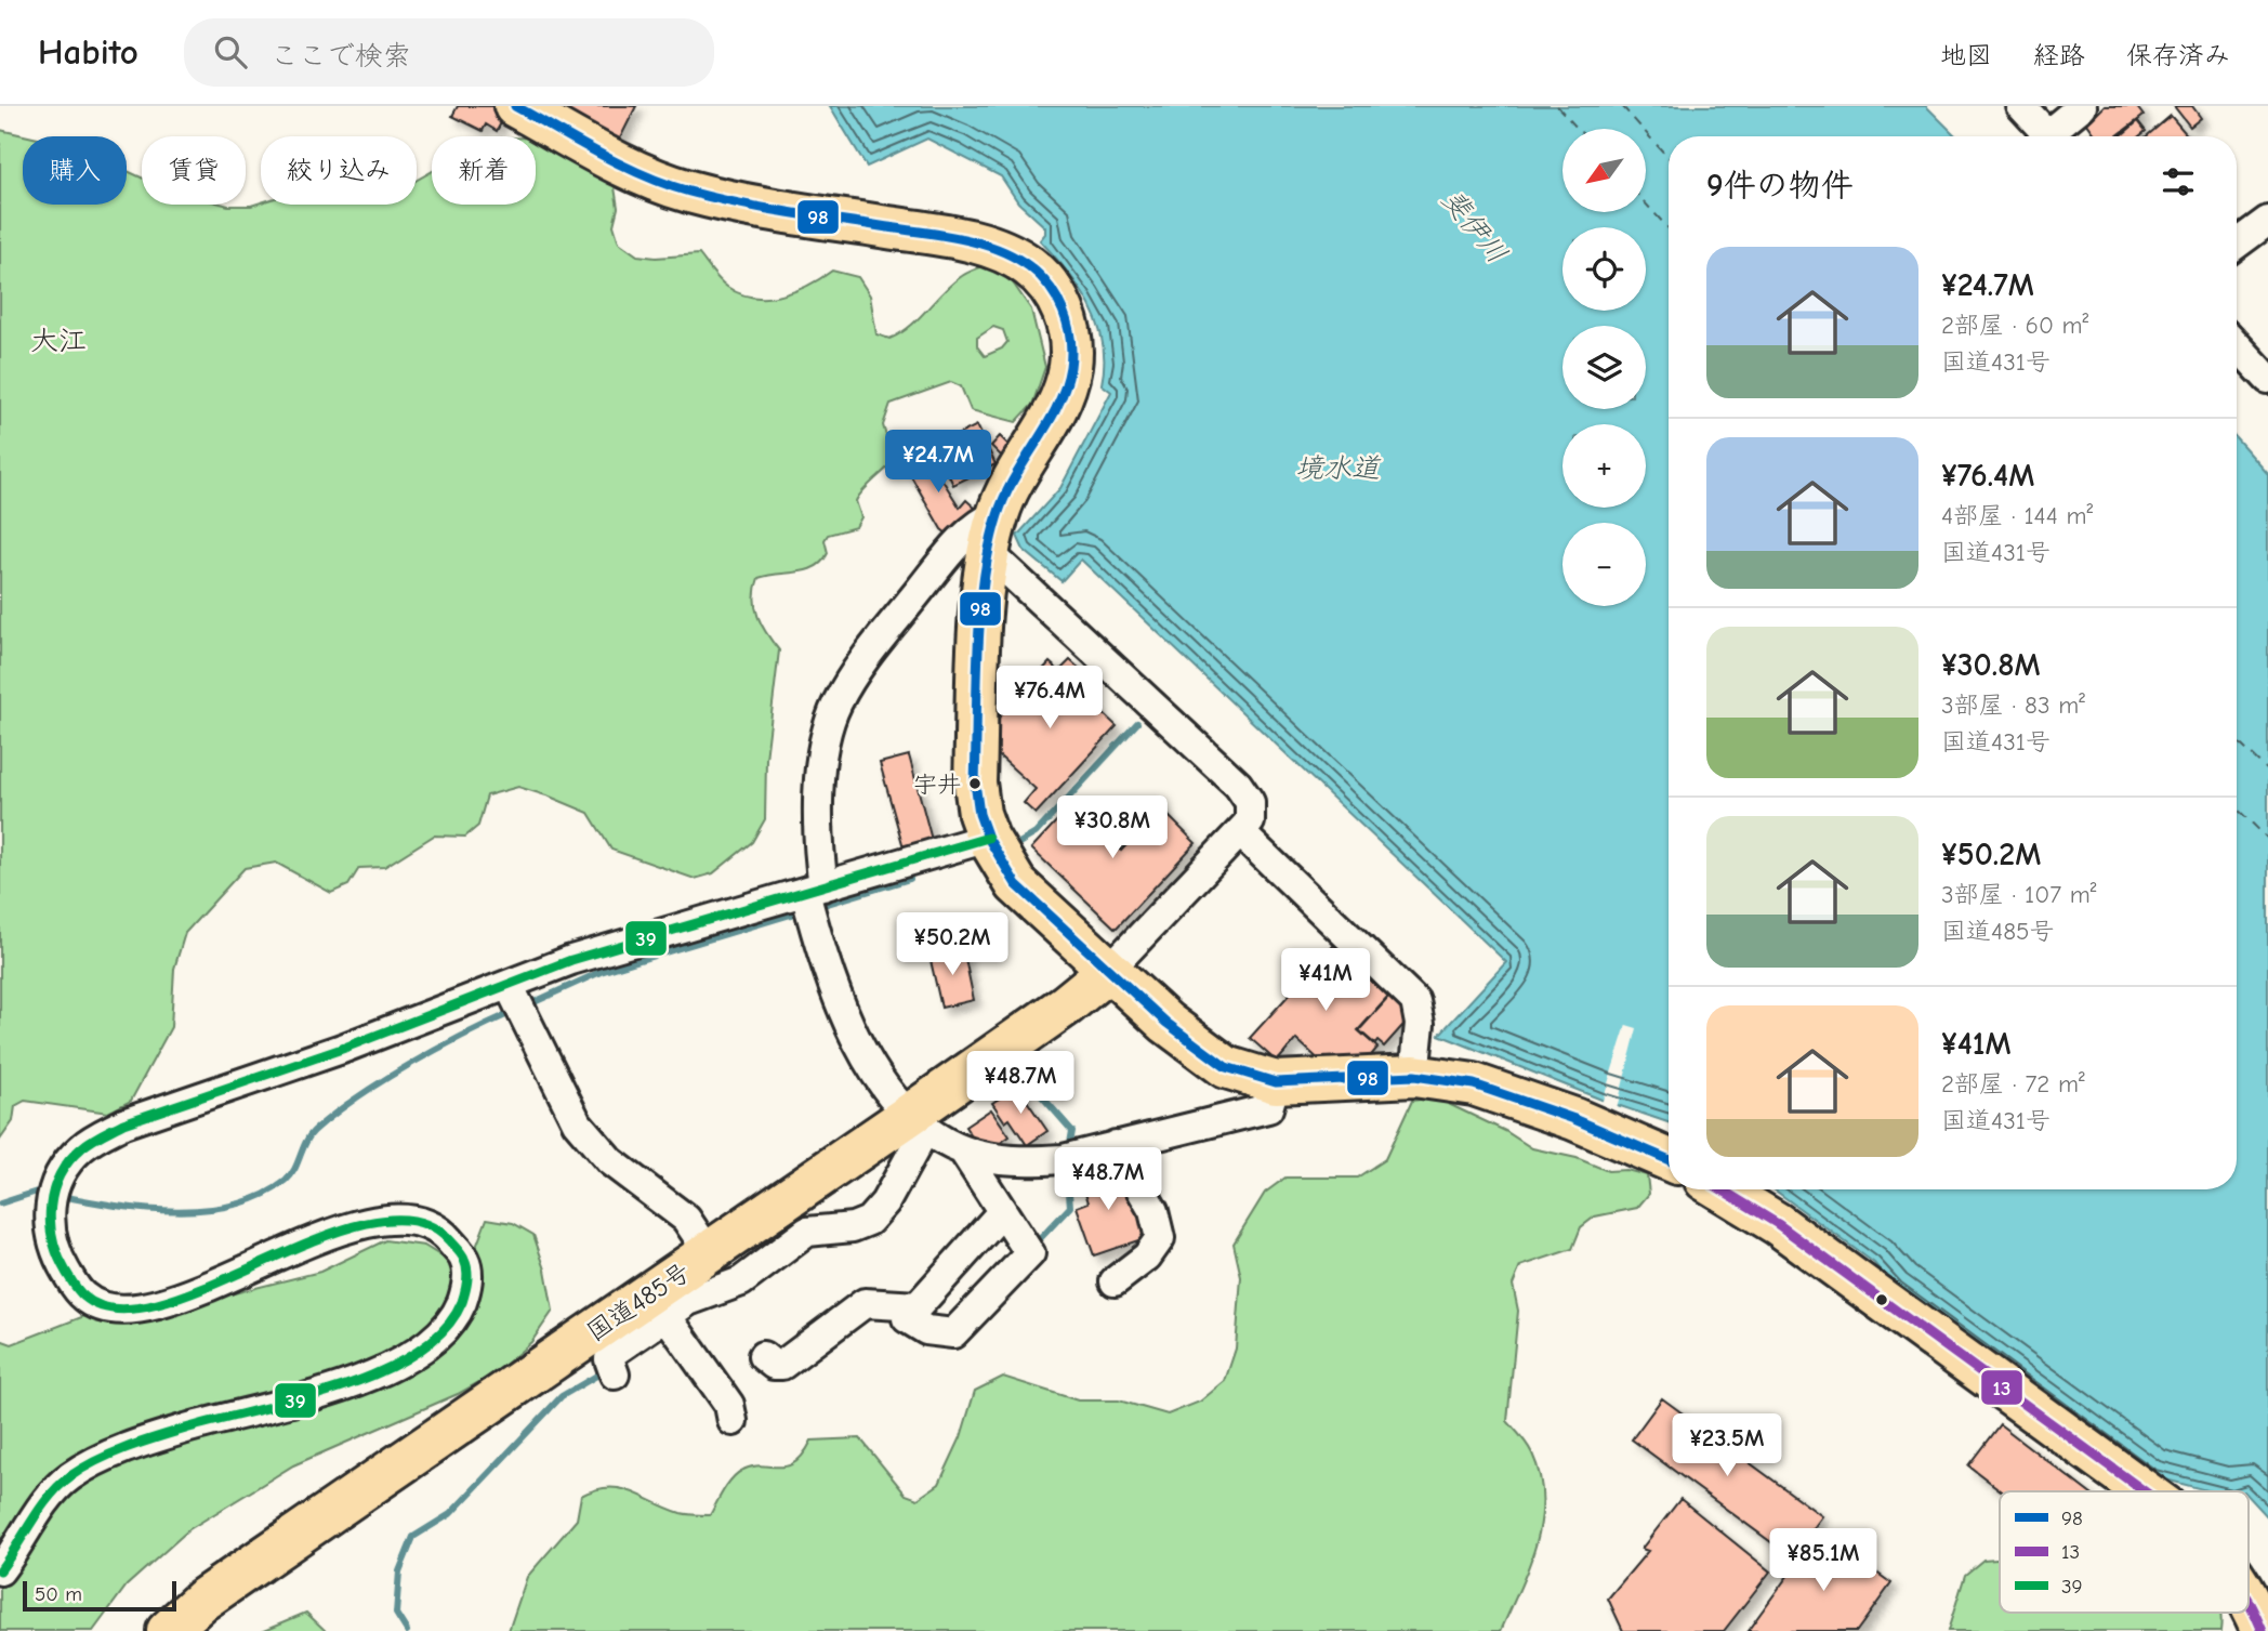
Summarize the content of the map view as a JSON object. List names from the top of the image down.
{
  "streets": {
    "highway": ["国道485号"]
  },
  "districts": ["大江"],
  "water": ["斐伊川", "境水道"],
  "places": ["宇井"],
  "lines": ["transit line 98", "transit line 39", "transit line 13"],
  "legend": ["98", "13", "39"],
  "scale_bar": "50 m",
  "north": "bottom left",
  "page": {
    "header": "Habito",
    "search": "ここで検索",
    "nav": ["地図", "経路", "保存済み"],
    "map_buttons": ["+", "−"],
    "chip": [
      "購入",
      "賃貸",
      "絞り込み",
      "新着"
    ],
    "heading": "9件の物件",
    "list": [
      {
        "name": "¥24.7M",
        "note": "2部屋 · 60 m² · 国道431号"
      },
      {
        "name": "¥76.4M",
        "note": "4部屋 · 144 m² · 国道431号"
      },
      {
        "name": "¥30.8M",
        "note": "3部屋 · 83 m² · 国道431号"
      },
      {
        "name": "¥50.2M",
        "note": "3部屋 · 107 m² · 国道485号"
      },
      {
        "name": "¥41M",
        "note": "2部屋 · 72 m² · 国道431号"
      }
    ],
    "price": [
      "¥24.7M",
      "¥76.4M",
      "¥30.8M",
      "¥50.2M",
      "¥41M",
      "¥48.7M",
      "¥48.7M",
      "¥23.5M",
      "¥85.1M"
    ],
    "scale": "50 m"
  }
}
